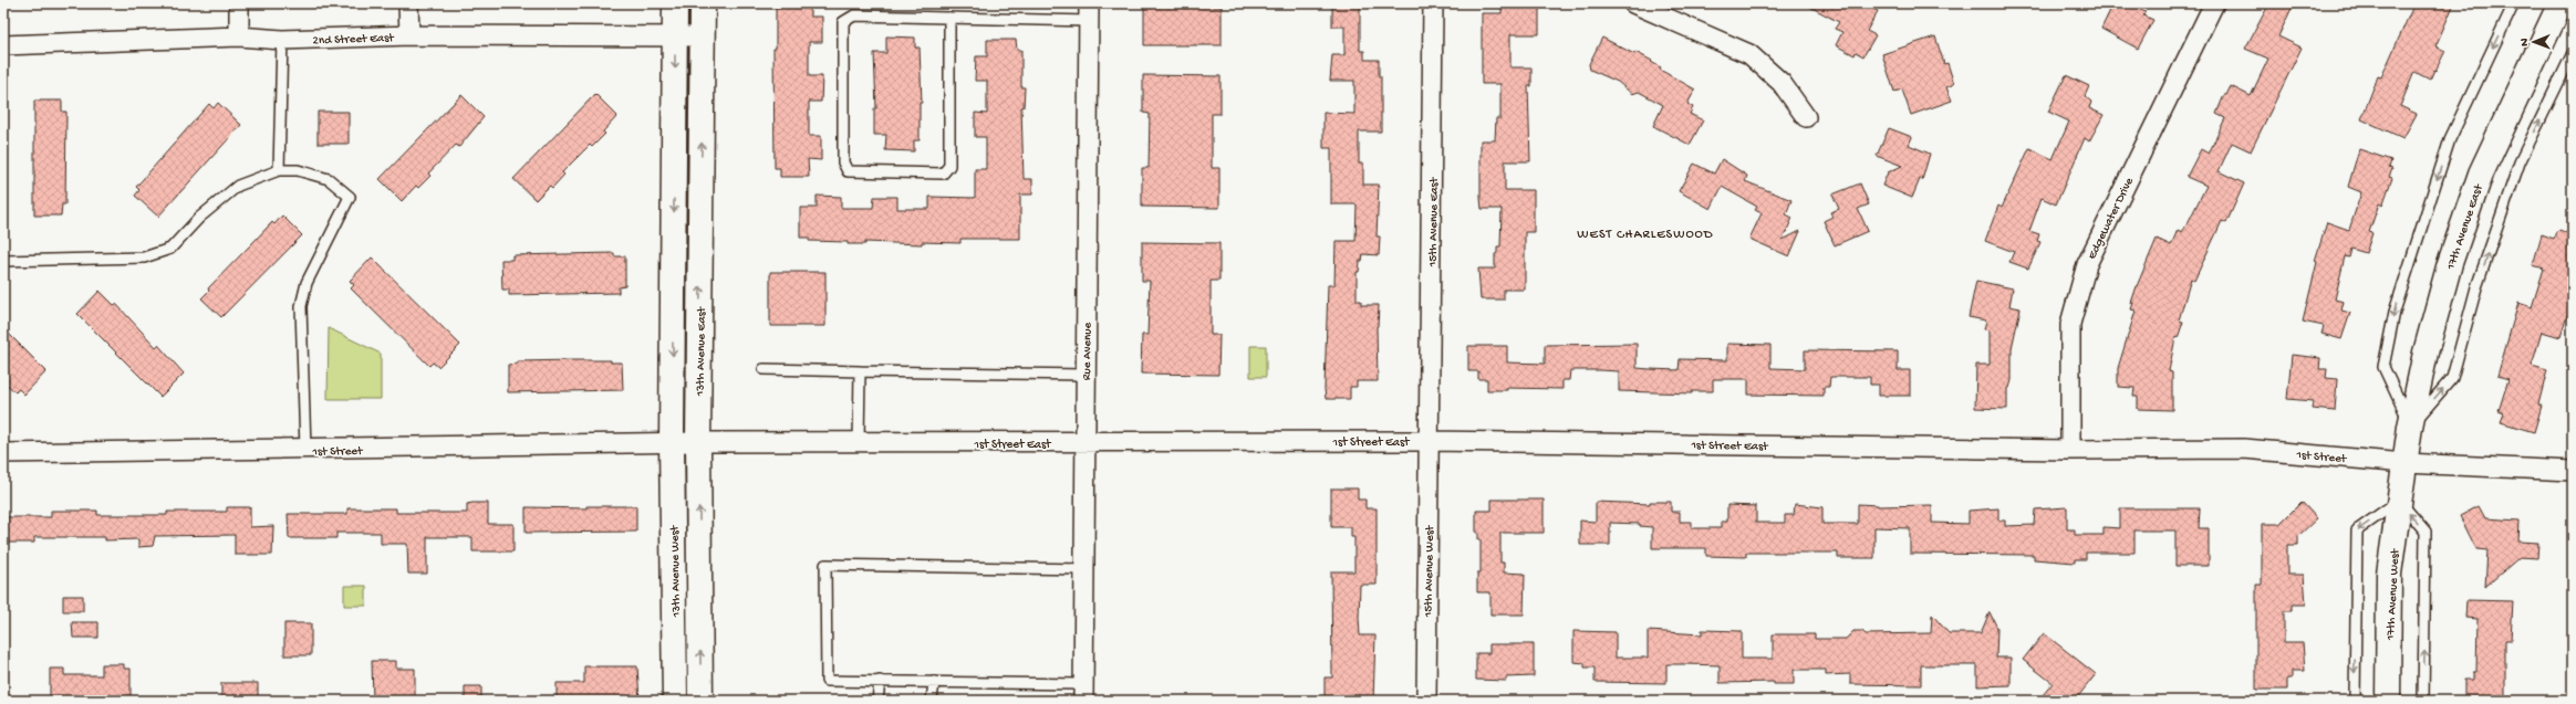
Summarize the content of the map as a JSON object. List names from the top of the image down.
{
  "streets": {
    "main road": [
      "17th Avenue East",
      "13th Avenue East",
      "13th Avenue West",
      "17th Avenue West"
    ],
    "street": [
      "2nd Street East",
      "Edgewater Drive",
      "15th Avenue East",
      "Rue Avenue",
      "1st Street East",
      "1st Street",
      "15th Avenue West"
    ]
  },
  "crossings": [
    ["2nd Street East", "13th Avenue East"],
    ["Edgewater Drive", "1st Street East"],
    ["Edgewater Drive", "1st Street"],
    ["15th Avenue East", "1st Street East"],
    ["15th Avenue East", "15th Avenue West"],
    ["17th Avenue East", "1st Street"],
    ["17th Avenue East", "17th Avenue West"],
    ["13th Avenue East", "1st Street East"],
    ["Rue Avenue", "1st Street East"],
    ["1st Street East", "1st Street"],
    ["1st Street East", "13th Avenue West"],
    ["1st Street East", "15th Avenue West"],
    ["1st Street", "13th Avenue West"],
    ["1st Street", "17th Avenue West"]
  ],
  "districts": ["WEST CHARLESWOOD"],
  "north": "left"
}
